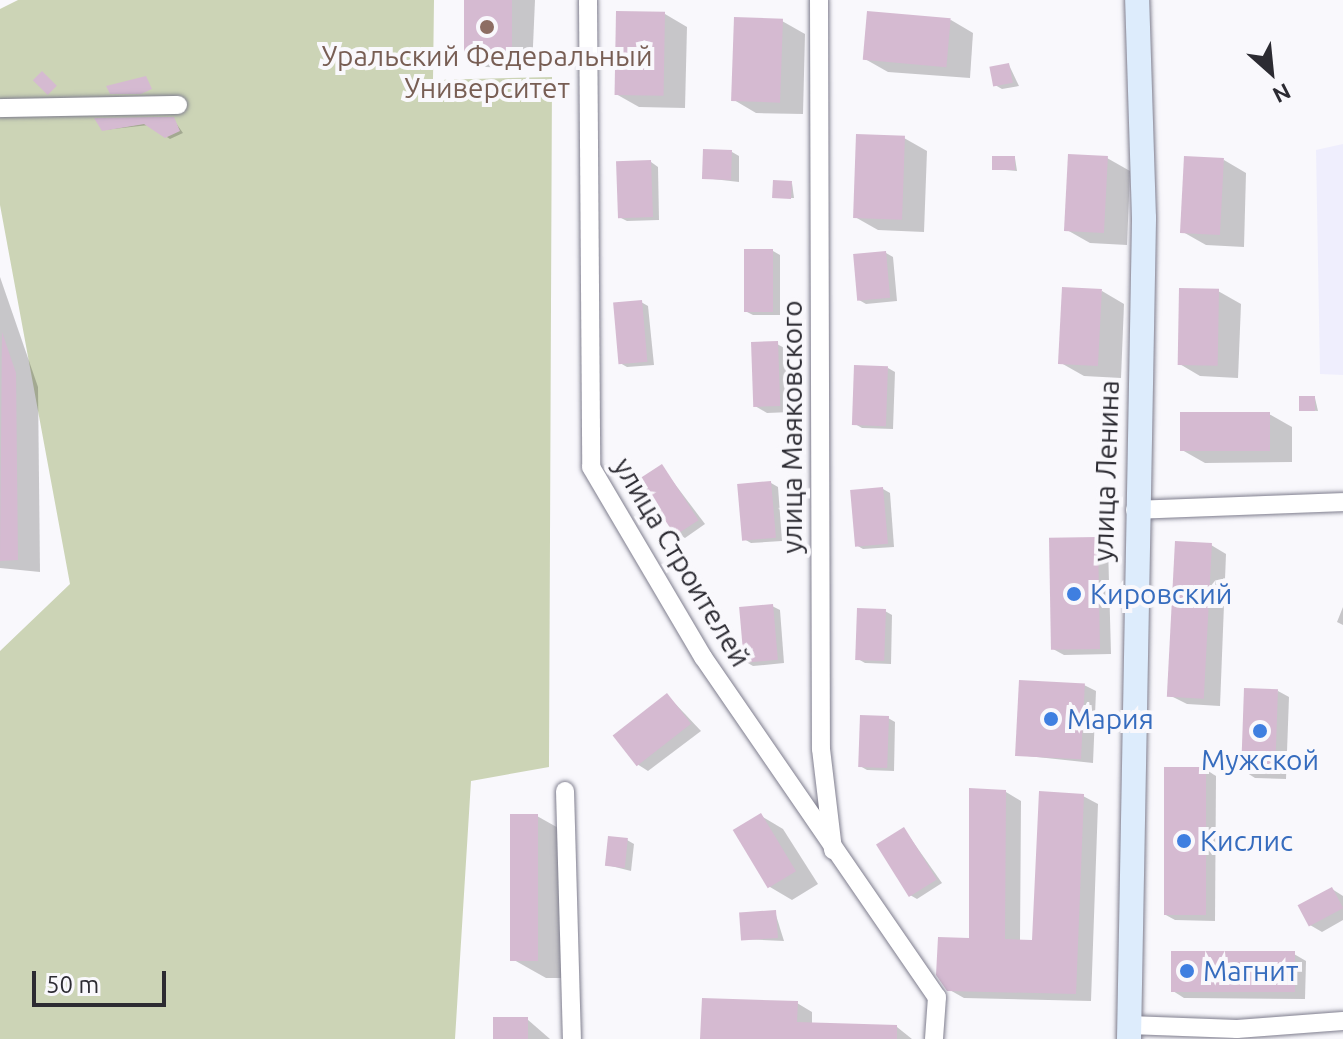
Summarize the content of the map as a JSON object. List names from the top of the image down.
{
  "streets": {
    "main road": ["улица Ленина"],
    "street": ["улица Маяковского", "улица Строителей"]
  },
  "crossings": [
    ["улица Маяковского", "улица Строителей"]
  ],
  "places": [
    "Уральский Федеральный Университет",
    "Кировский",
    "Мария",
    "Мужской",
    "Кислис",
    "Магнит"
  ],
  "scale_bar": "50 m",
  "north": "bottom right"
}
